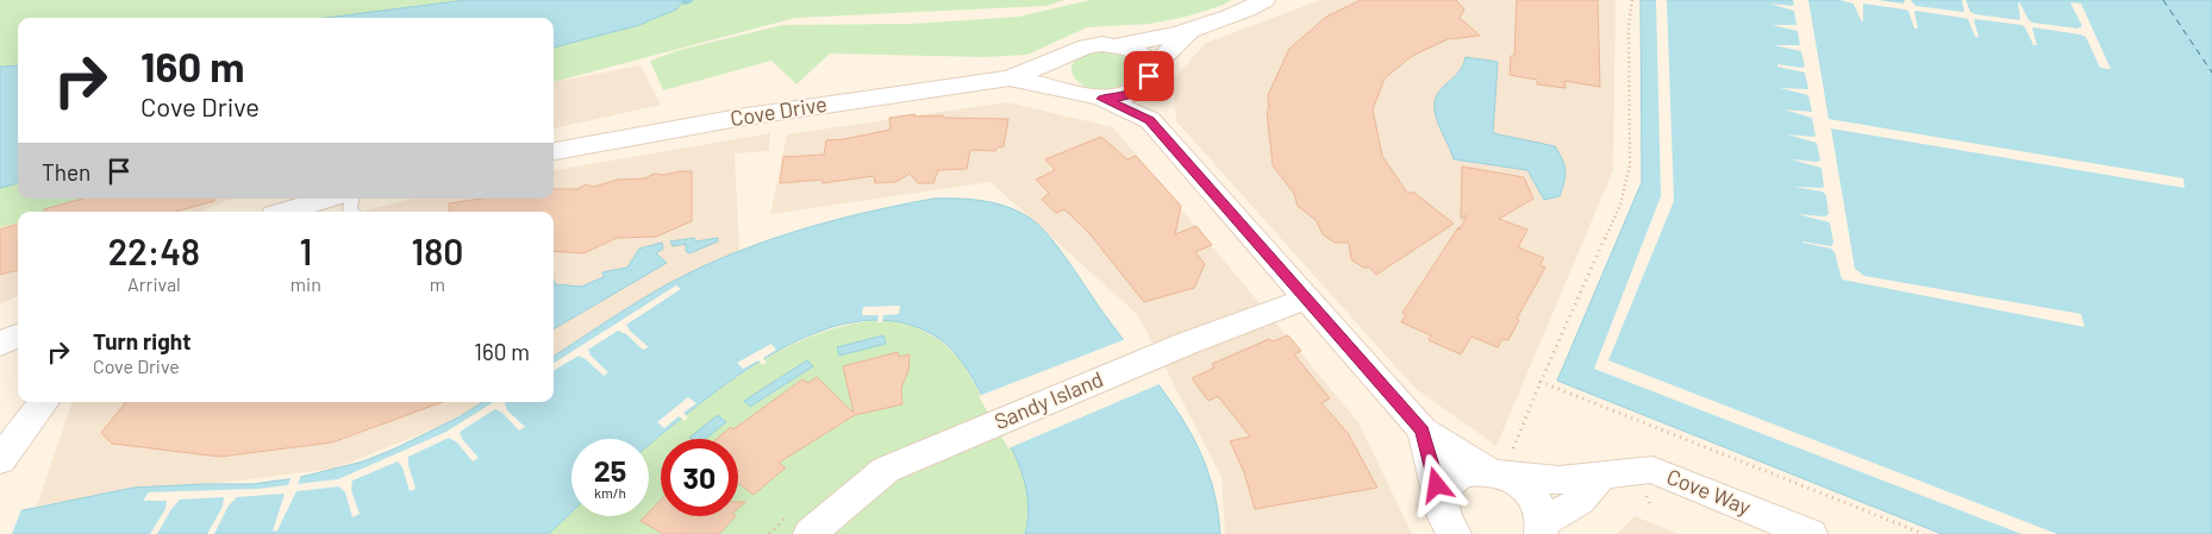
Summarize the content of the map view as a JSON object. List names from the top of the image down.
{
  "streets": {
    "street": ["Cove Drive", "Sandy Island", "Cove Way"]
  },
  "crossings": [
    ["Cove Drive", "Cove Way"],
    ["Sandy Island", "Cove Way"]
  ],
  "page": {
    "turn": ["160 m", "Cove Drive"],
    "then": "Then",
    "eta": [
      "22:48",
      "Arrival",
      "1",
      "min",
      "180",
      "m"
    ],
    "list": [
      {
        "name": "Turn right",
        "note": "Cove Drive",
        "value": "160 m"
      }
    ],
    "speed": "25 km/h",
    "limit": "30"
  }
}
